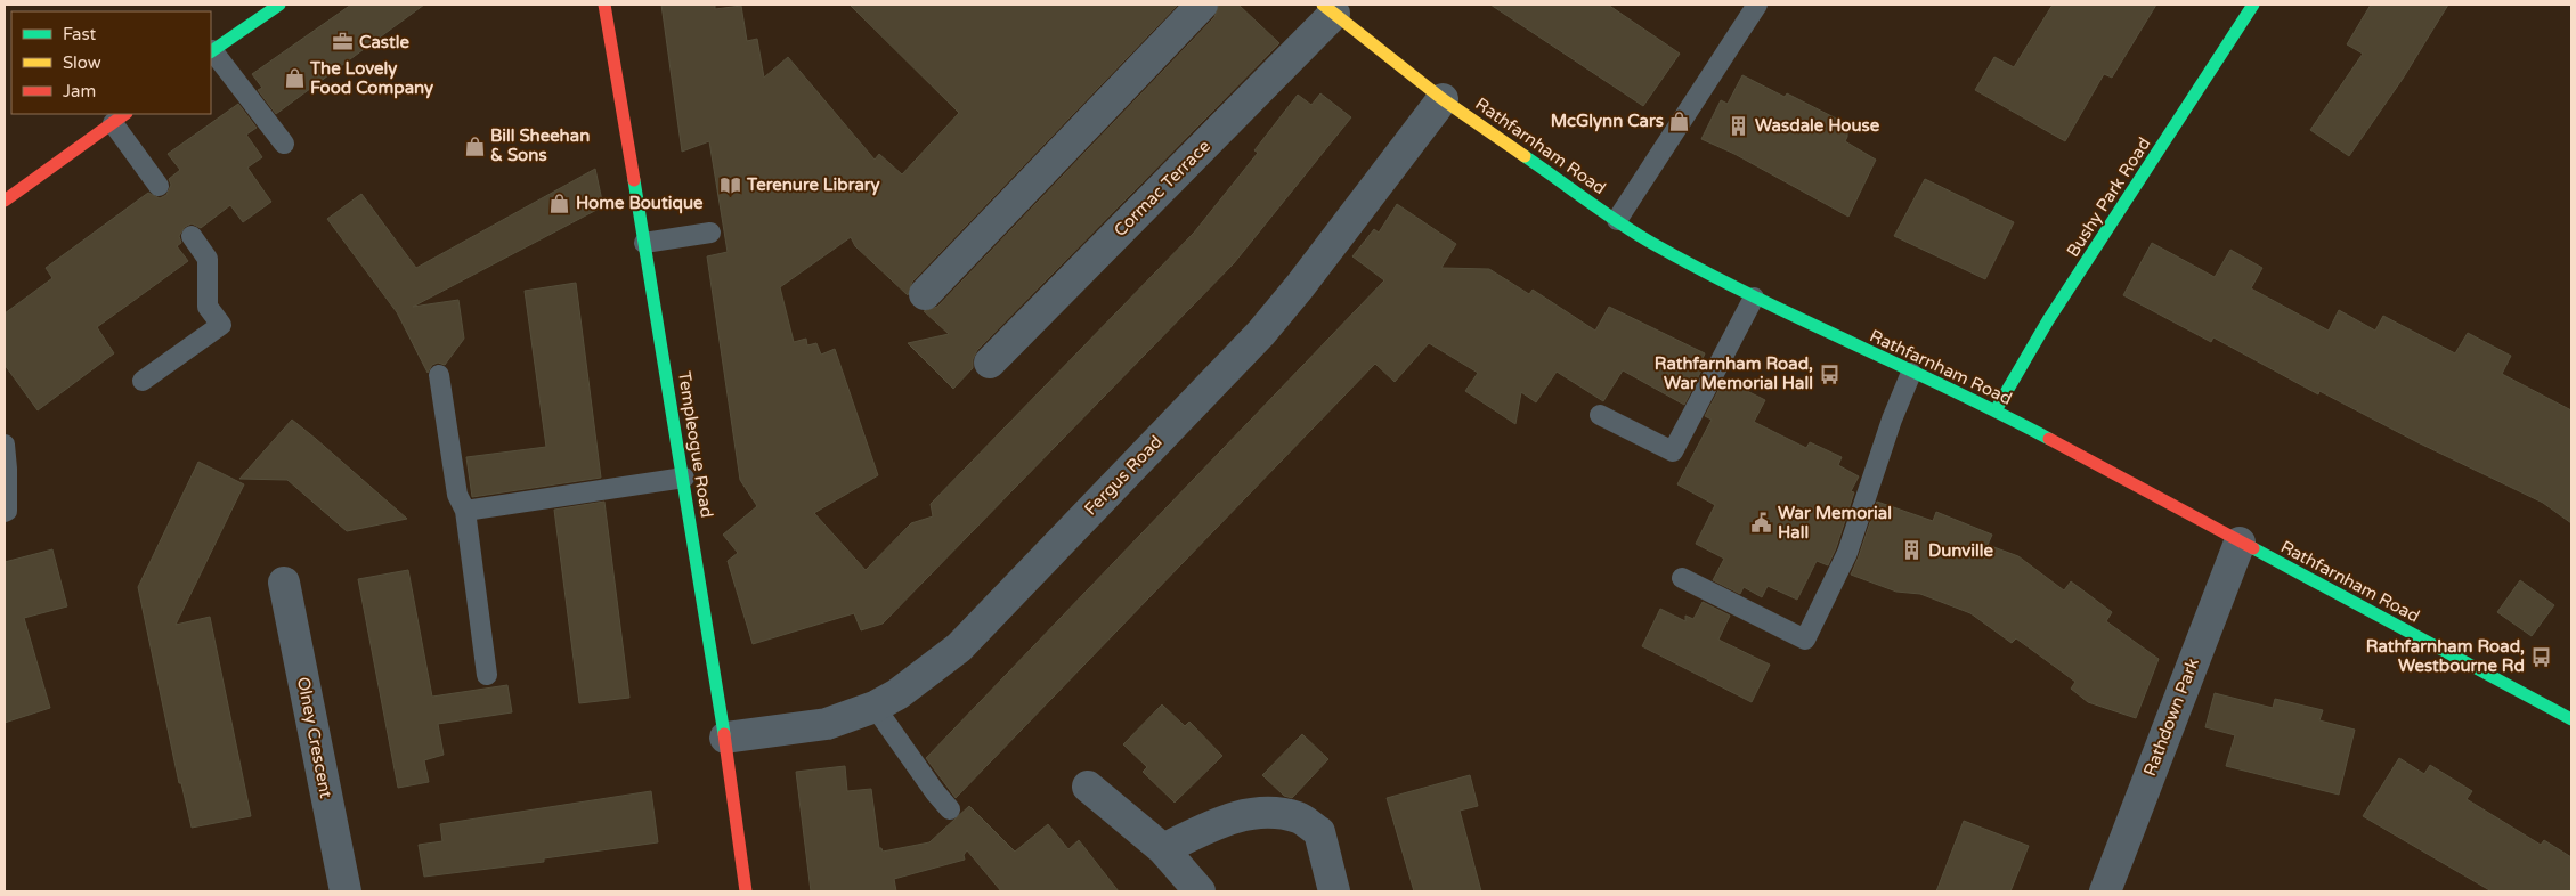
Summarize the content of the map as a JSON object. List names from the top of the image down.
{
  "streets": {
    "main road": ["Rathfarnham Road", "Bushy Park Road", "Templeogue Road"],
    "street": [
      "Cormac Terrace",
      "Fergus Road",
      "Rathdown Park",
      "Olney Crescent"
    ]
  },
  "crossings": [
    ["Rathfarnham Road", "Cormac Terrace"],
    ["Rathfarnham Road", "Bushy Park Road"],
    ["Rathfarnham Road", "Fergus Road"],
    ["Rathfarnham Road", "Rathdown Park"],
    ["Templeogue Road", "Fergus Road"]
  ],
  "places": {
    "office": ["Castle"],
    "shop": [
      "The Lovely Food Company",
      "McGlynn Cars",
      "Bill Sheehan & Sons",
      "Home Boutique"
    ],
    "building": ["Wasdale House", "Dunville"],
    "library": ["Terenure Library"],
    "bus stop": ["Rathfarnham Road, War Memorial Hall", "Rathfarnham Road, Westbourne Rd"],
    "public building": ["War Memorial Hall"]
  },
  "legend": ["Fast", "Slow", "Jam"]
}
